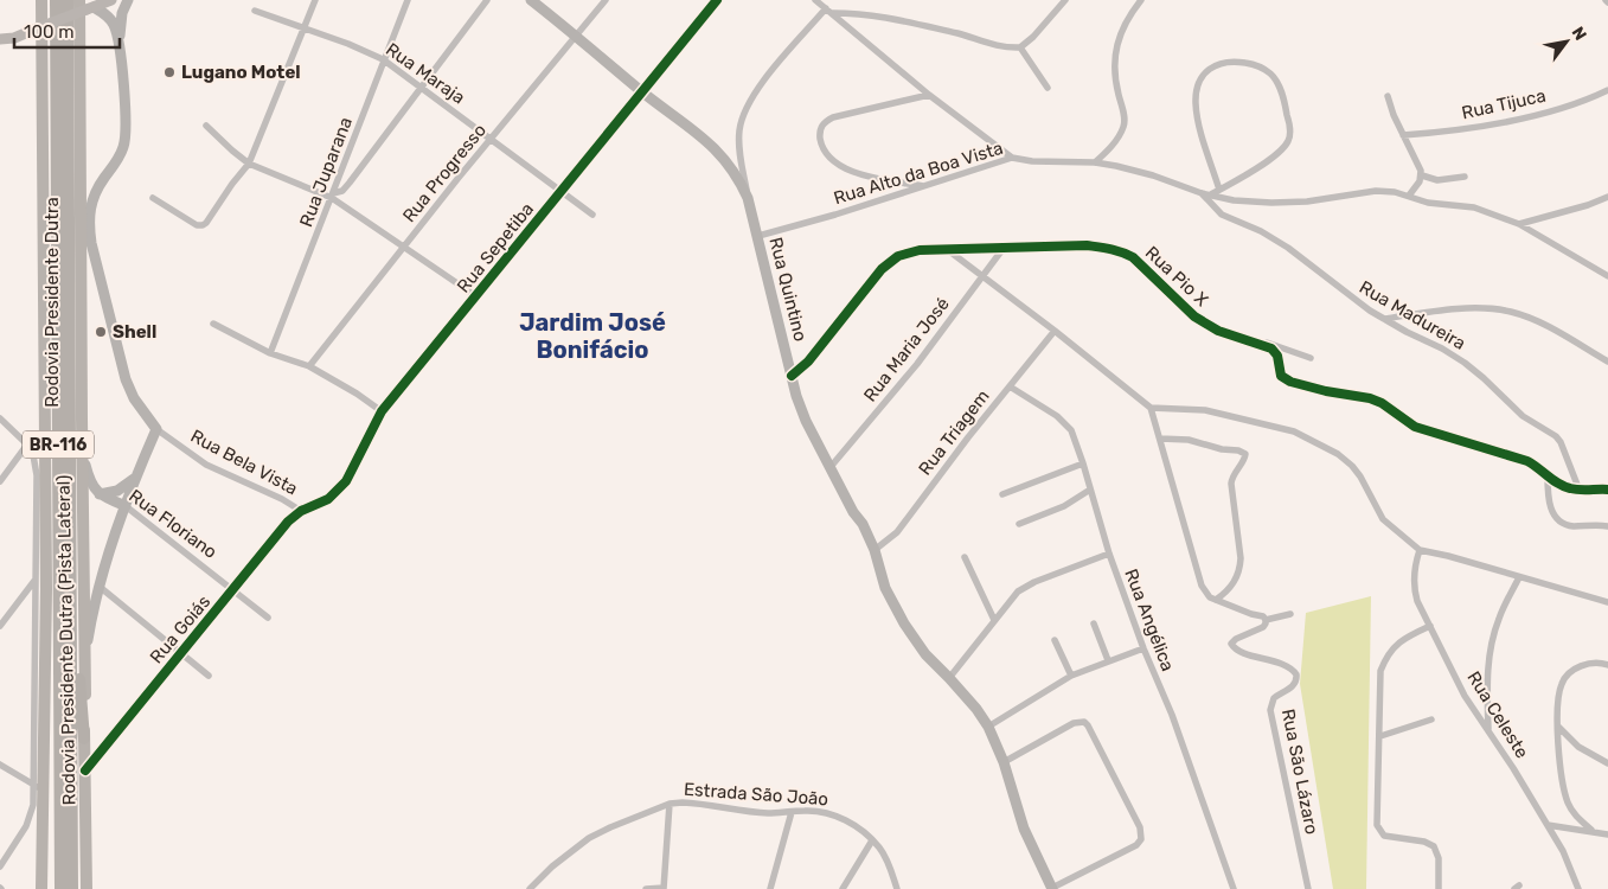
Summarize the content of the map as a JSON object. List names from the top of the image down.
{
  "streets": {
    "highway": ["Rodovia Presidente Dutra", "BR-116", "Rodovia Presidente Dutra (Pista Lateral)"],
    "main road": ["Rua Quintino", "Rua Floriano"],
    "street": [
      "Rua Maraja",
      "Rua Tijuca",
      "Rua Juparana",
      "Rua Progresso",
      "Rua Alto da Boa Vista",
      "Rua Sepetiba",
      "Rua Pio X",
      "Rua Madureira",
      "Rua Maria José",
      "Rua Triagem",
      "Rua Bela Vista",
      "Rua Angélica",
      "Rua Goiás",
      "Rua Celeste",
      "Rua São Lázaro",
      "Estrada São João"
    ]
  },
  "crossings": [
    ["Rua Maraja", "Rua Juparana"],
    ["Rua Maraja", "Rua Progresso"],
    ["Rua Maraja", "Rua Sepetiba"],
    ["Rua Alto da Boa Vista", "Rua Quintino"],
    ["Rua Alto da Boa Vista", "Rua Madureira"],
    ["Rua Sepetiba", "Rua Bela Vista"],
    ["Rua Sepetiba", "Rua Goiás"],
    ["Rua Pio X", "Rua Quintino"],
    ["Rua Pio X", "Rua Maria José"],
    ["Rua Quintino", "Rua Maria José"],
    ["Rua Quintino", "Rua Triagem"],
    ["Rua Triagem", "Rua Angélica"],
    ["Rua Bela Vista", "Rua Goiás"],
    ["Rua Floriano", "Rua Goiás"],
    ["Rua Floriano", "Rodovia Presidente Dutra (Pista Lateral)"],
    ["Rua Goiás", "Rodovia Presidente Dutra (Pista Lateral)"]
  ],
  "districts": ["Jardim José Bonifácio"],
  "places": ["Lugano Motel", "Shell"],
  "scale_bar": "100 m",
  "north": "top right"
}
